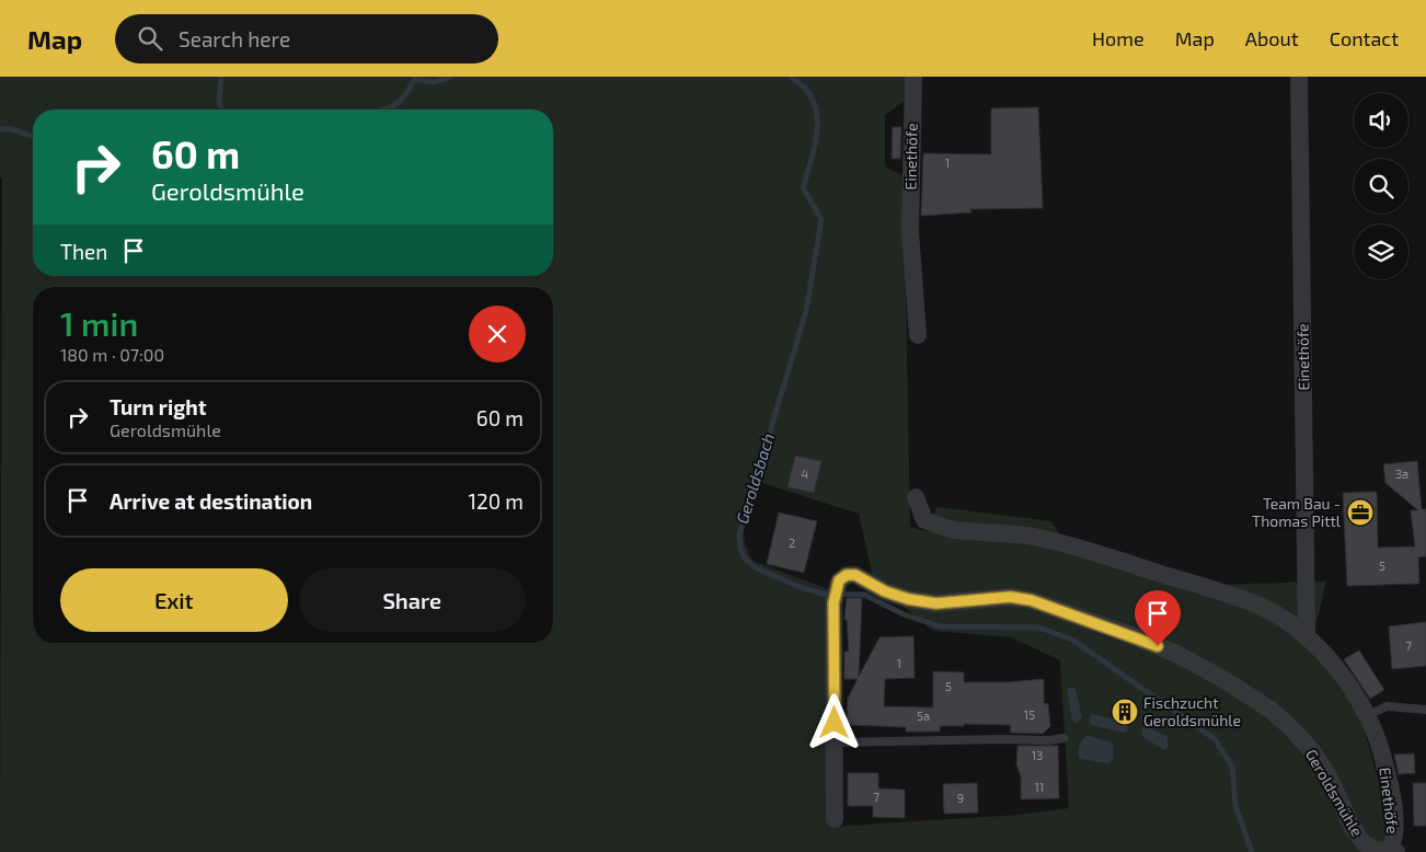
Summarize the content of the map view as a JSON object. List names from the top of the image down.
{
  "streets": {
    "street": ["Einethöfe", "Geroldsmühle"]
  },
  "crossings": [
    ["Einethöfe", "Geroldsmühle"]
  ],
  "water": ["Geroldsbach"],
  "places": {
    "office": ["Team Bau - Thomas Pittl"],
    "building": ["Fischzucht Geroldsmühle"]
  },
  "house_numbers": [
    "1",
    "4",
    "3a",
    "2",
    "5",
    "7",
    "1",
    "5",
    "15",
    "5a",
    "13",
    "11",
    "7",
    "9"
  ],
  "page": {
    "header": "Map",
    "search": "Search here",
    "nav": [
      "Home",
      "Map",
      "About",
      "Contact"
    ],
    "turn": ["60 m", "Geroldsmühle"],
    "then": "Then",
    "heading": ["1 min", "180 m · 07:00"],
    "list": [
      {
        "name": "Turn right",
        "note": "Geroldsmühle",
        "value": "60 m"
      },
      {
        "name": "Arrive at destination",
        "value": "120 m"
      }
    ],
    "buttons": ["Exit", "Share"]
  }
}
